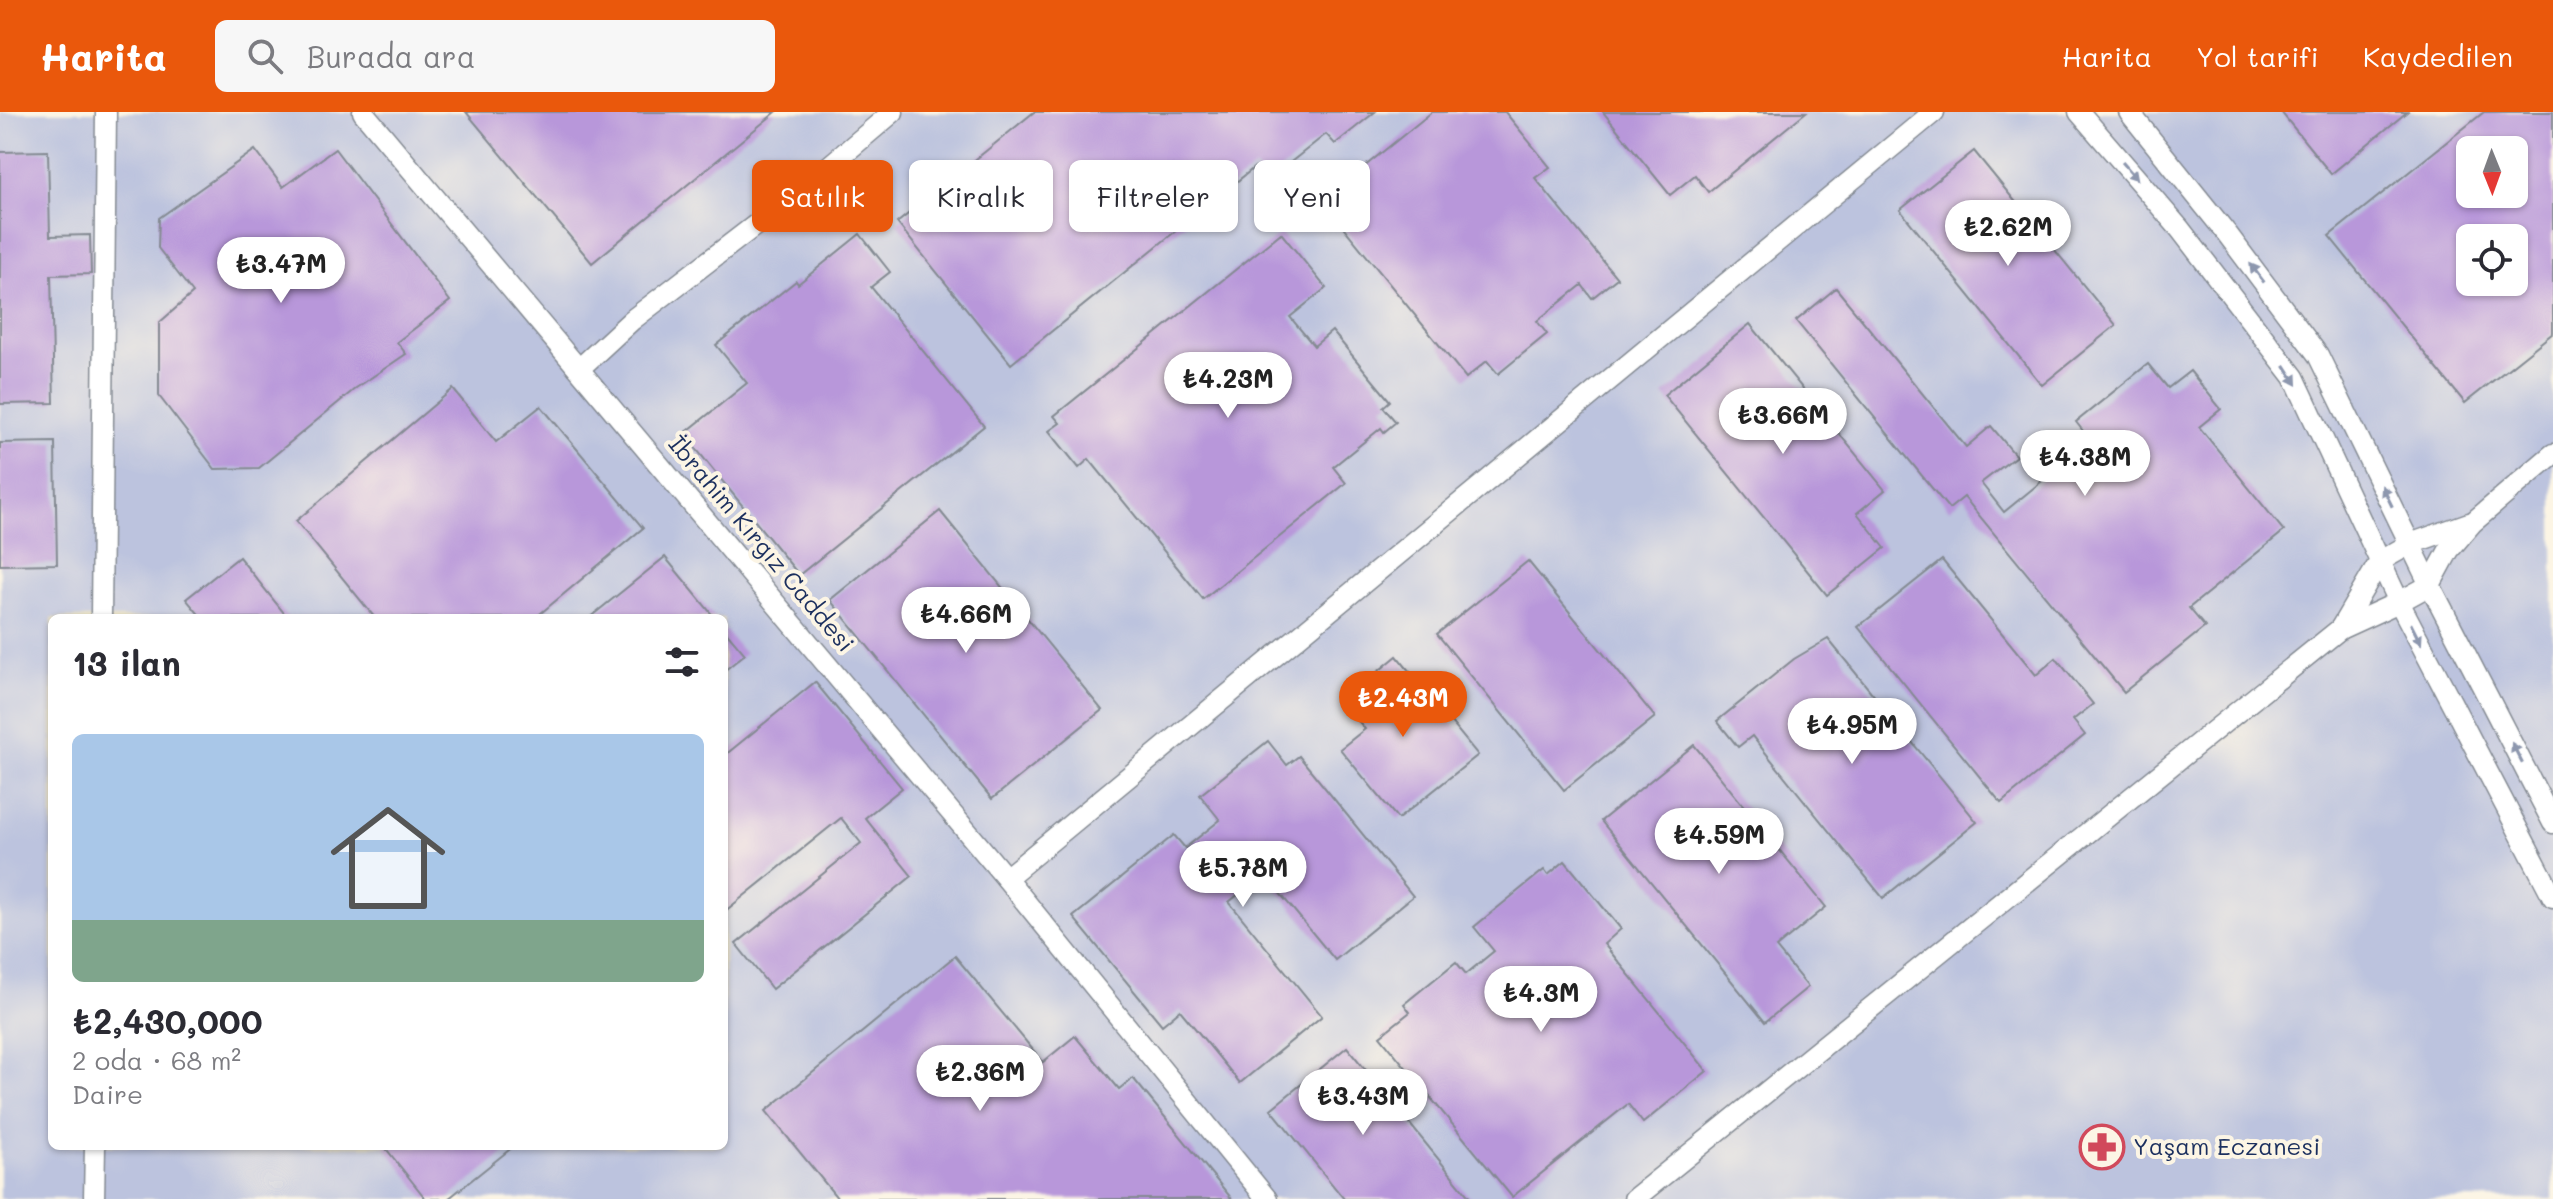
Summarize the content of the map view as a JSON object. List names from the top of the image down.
{
  "streets": {
    "street": ["İbrahim Kırgız Caddesi"]
  },
  "places": {
    "pharmacy": ["Yaşam Eczanesi"]
  },
  "north": "bottom",
  "page": {
    "header": "Harita",
    "search": "Burada ara",
    "nav": ["Harita", "Yol tarifi", "Kaydedilen"],
    "chip": [
      "Satılık",
      "Kiralık",
      "Filtreler",
      "Yeni"
    ],
    "price": [
      "₺2.62M",
      "₺3.47M",
      "₺4.23M",
      "₺3.66M",
      "₺4.38M",
      "₺4.66M",
      "₺2.43M",
      "₺4.95M",
      "₺4.59M",
      "₺5.78M",
      "₺4.3M",
      "₺2.36M",
      "₺3.43M"
    ],
    "heading": "13 ilan",
    "list": [
      {
        "name": "₺2,430,000",
        "note": "2 oda · 68 m² · Daire"
      }
    ]
  }
}
